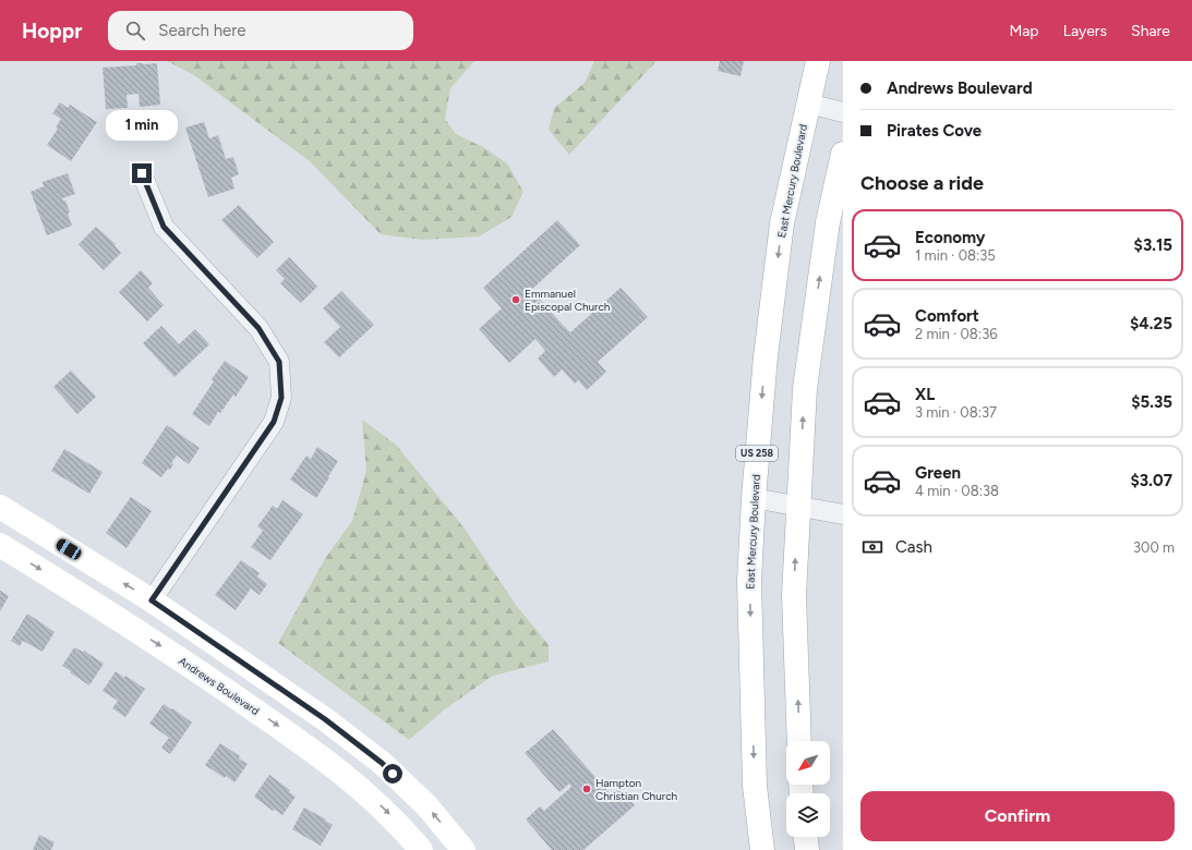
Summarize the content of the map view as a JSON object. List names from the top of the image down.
{
  "streets": {
    "main road": ["East Mercury Boulevard", "US 258", "Andrews Boulevard"]
  },
  "places": ["Emmanuel Episcopal Church", "Hampton Christian Church"],
  "north": "bottom left",
  "page": {
    "header": "Hoppr",
    "search": "Search here",
    "nav": ["Map", "Layers", "Share"],
    "banner": ["Andrews Boulevard", "Pirates Cove"],
    "bubble": "1 min",
    "heading": "Choose a ride",
    "list": [
      {
        "name": "Economy",
        "note": "1 min · 08:35",
        "value": "$3.15"
      },
      {
        "name": "Comfort",
        "note": "2 min · 08:36",
        "value": "$4.25"
      },
      {
        "name": "XL",
        "note": "3 min · 08:37",
        "value": "$5.35"
      },
      {
        "name": "Green",
        "note": "4 min · 08:38",
        "value": "$3.07"
      }
    ],
    "pay": ["Cash", "300 m"],
    "buttons": "Confirm"
  }
}
